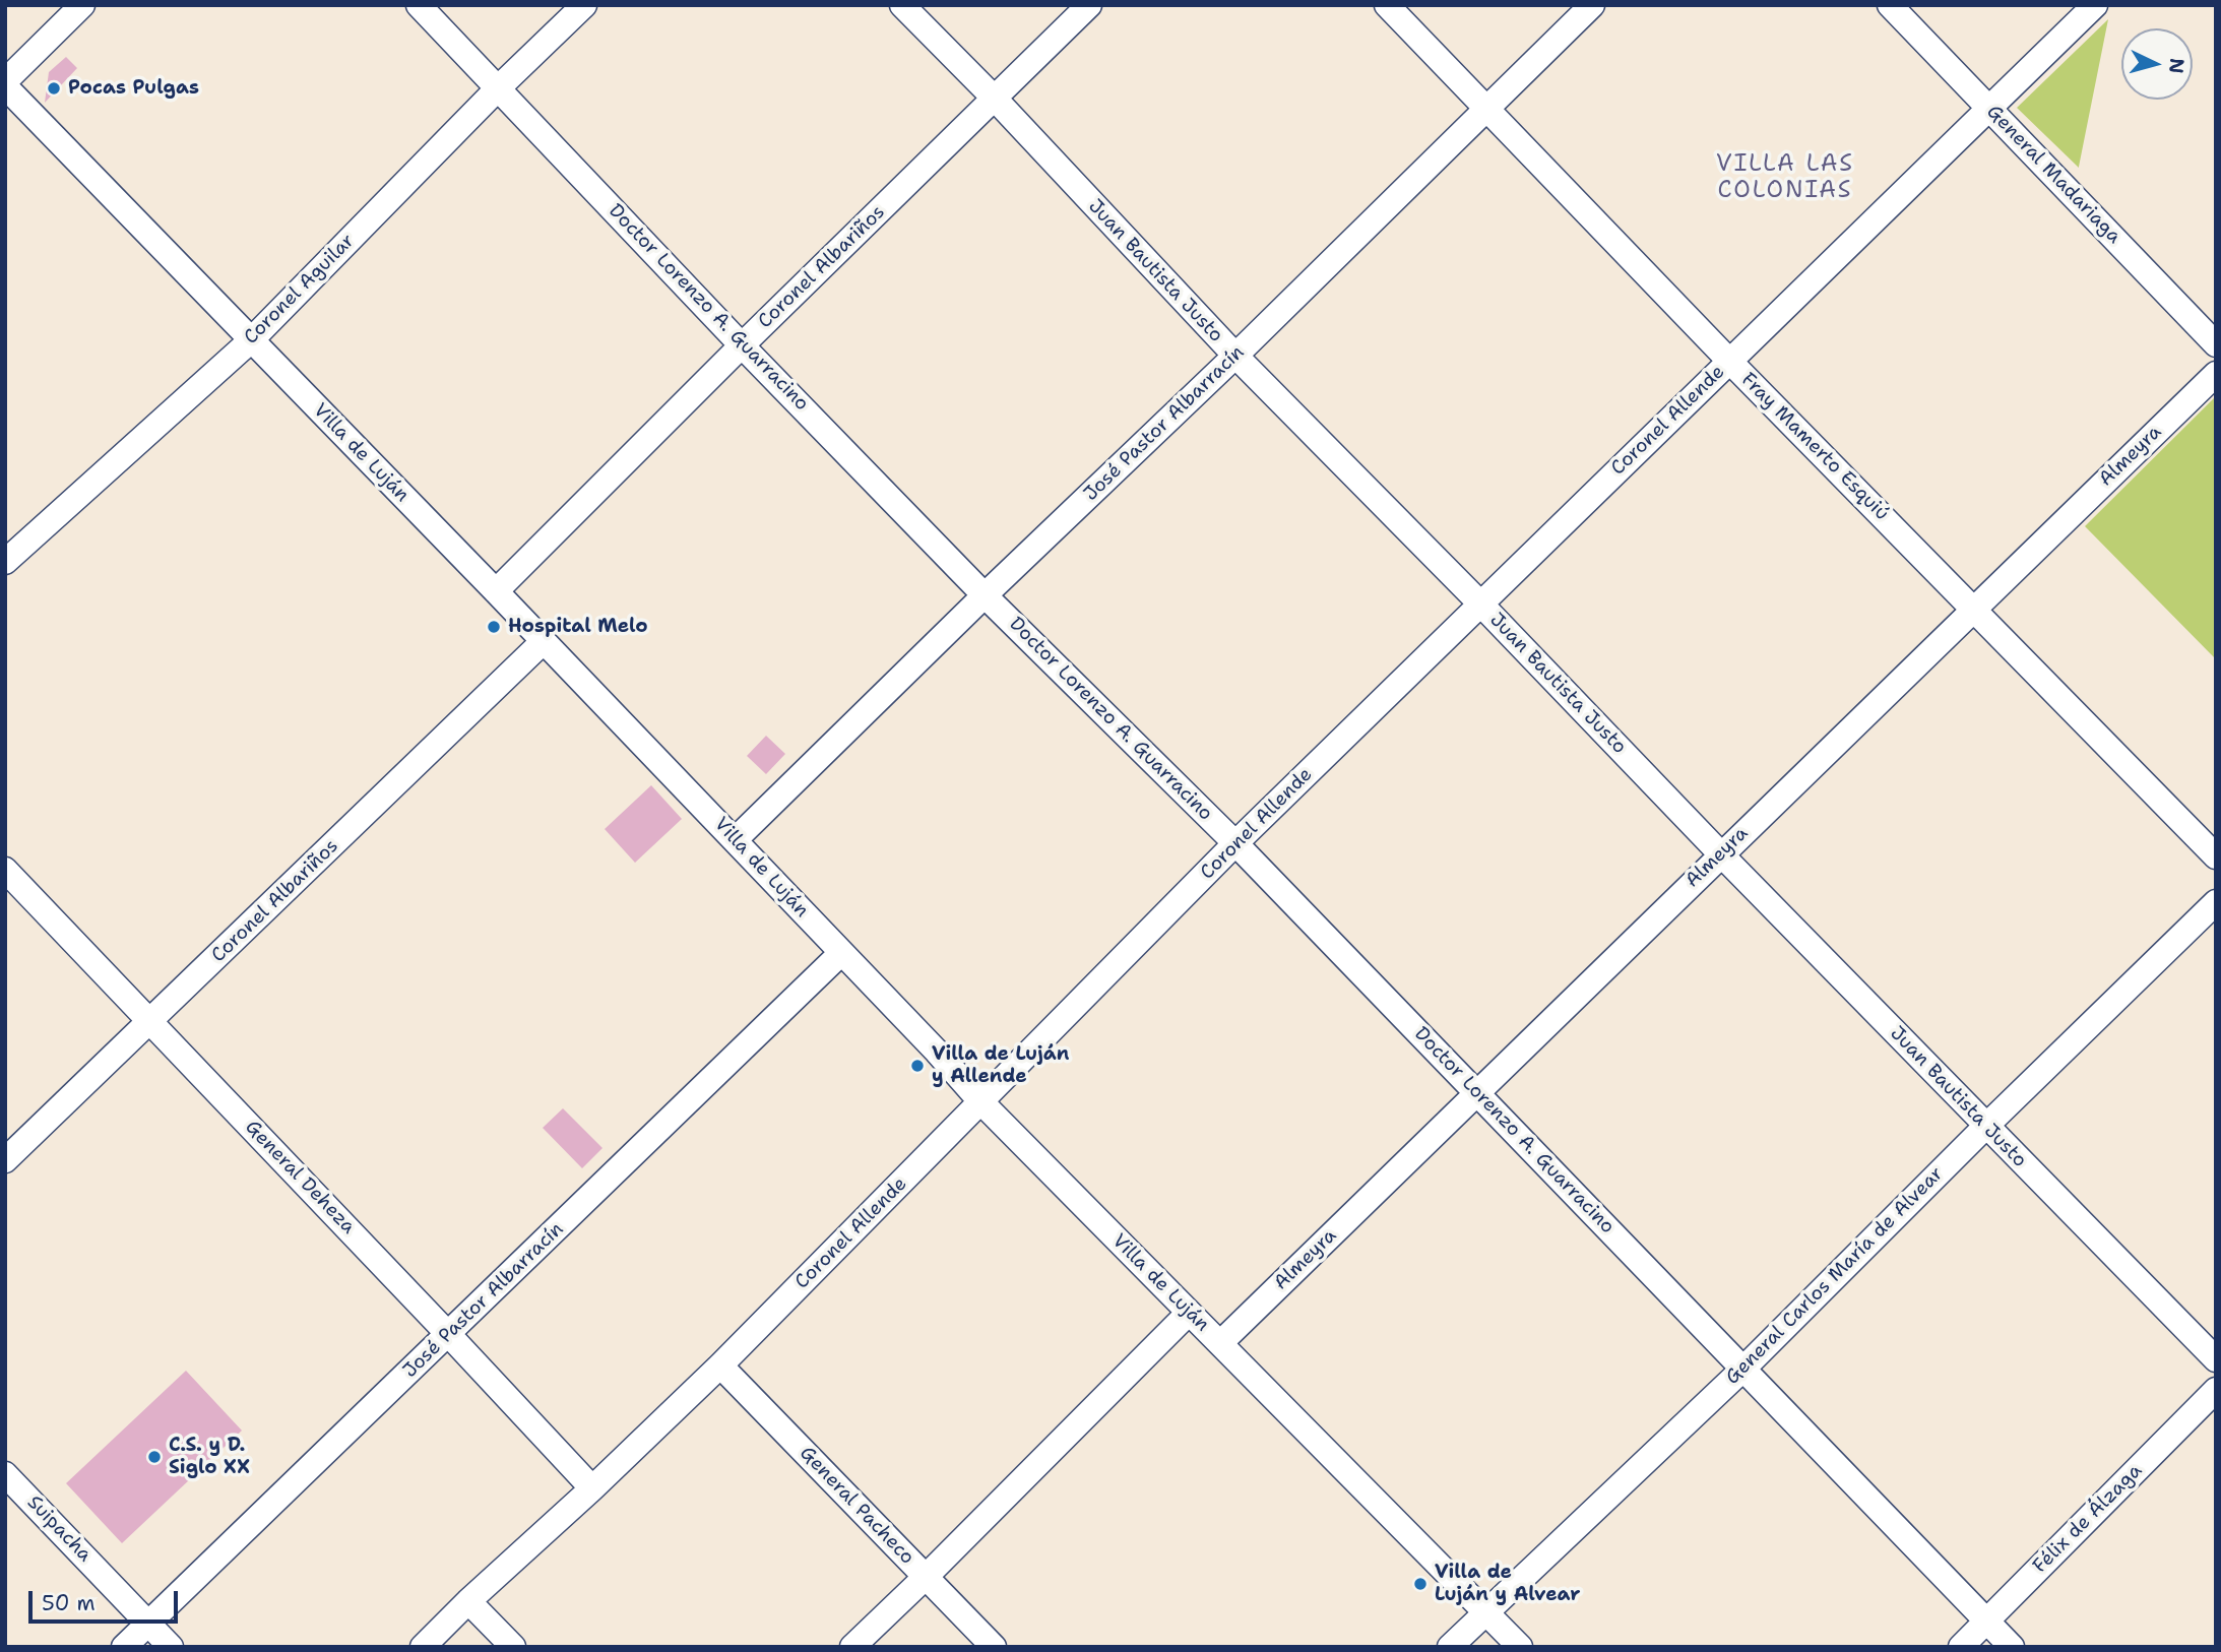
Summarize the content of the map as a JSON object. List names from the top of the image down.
{
  "streets": {
    "street": [
      "General Madariaga",
      "Coronel Albariños",
      "Juan Bautista Justo",
      "Coronel Aguilar",
      "Doctor Lorenzo A. Guarracino",
      "Coronel Allende",
      "José Pastor Albarracín",
      "Fray Mamerto Esquiú",
      "Villa de Luján",
      "Almeyra",
      "General Deheza",
      "General Carlos María de Alvear",
      "General Pacheco",
      "Félix de Álzaga",
      "Suipacha"
    ]
  },
  "crossings": [
    ["General Madariaga", "Coronel Allende"],
    ["Coronel Albariños", "Juan Bautista Justo"],
    ["Coronel Albariños", "Doctor Lorenzo A. Guarracino"],
    ["Coronel Albariños", "Villa de Luján"],
    ["Coronel Albariños", "General Deheza"],
    ["Juan Bautista Justo", "Coronel Allende"],
    ["Juan Bautista Justo", "José Pastor Albarracín"],
    ["Juan Bautista Justo", "Almeyra"],
    ["Juan Bautista Justo", "General Carlos María de Alvear"],
    ["Coronel Aguilar", "Doctor Lorenzo A. Guarracino"],
    ["Coronel Aguilar", "Villa de Luján"],
    ["Doctor Lorenzo A. Guarracino", "Coronel Allende"],
    ["Doctor Lorenzo A. Guarracino", "José Pastor Albarracín"],
    ["Doctor Lorenzo A. Guarracino", "Almeyra"],
    ["Doctor Lorenzo A. Guarracino", "General Carlos María de Alvear"],
    ["Doctor Lorenzo A. Guarracino", "Félix de Álzaga"],
    ["Coronel Allende", "Fray Mamerto Esquiú"],
    ["Coronel Allende", "Villa de Luján"],
    ["Coronel Allende", "General Deheza"],
    ["Coronel Allende", "General Pacheco"],
    ["José Pastor Albarracín", "Fray Mamerto Esquiú"],
    ["José Pastor Albarracín", "Villa de Luján"],
    ["José Pastor Albarracín", "General Deheza"],
    ["José Pastor Albarracín", "Suipacha"],
    ["Fray Mamerto Esquiú", "Almeyra"],
    ["Villa de Luján", "Almeyra"],
    ["Villa de Luján", "General Carlos María de Alvear"]
  ],
  "districts": ["VILLA LAS COLONIAS"],
  "places": [
    "Pocas Pulgas",
    "Hospital Melo",
    "Villa de Luján y Allende",
    "C.S. y D. Siglo XX",
    "Villa de Luján y Alvear"
  ],
  "scale_bar": "50 m",
  "north": "right"
}
